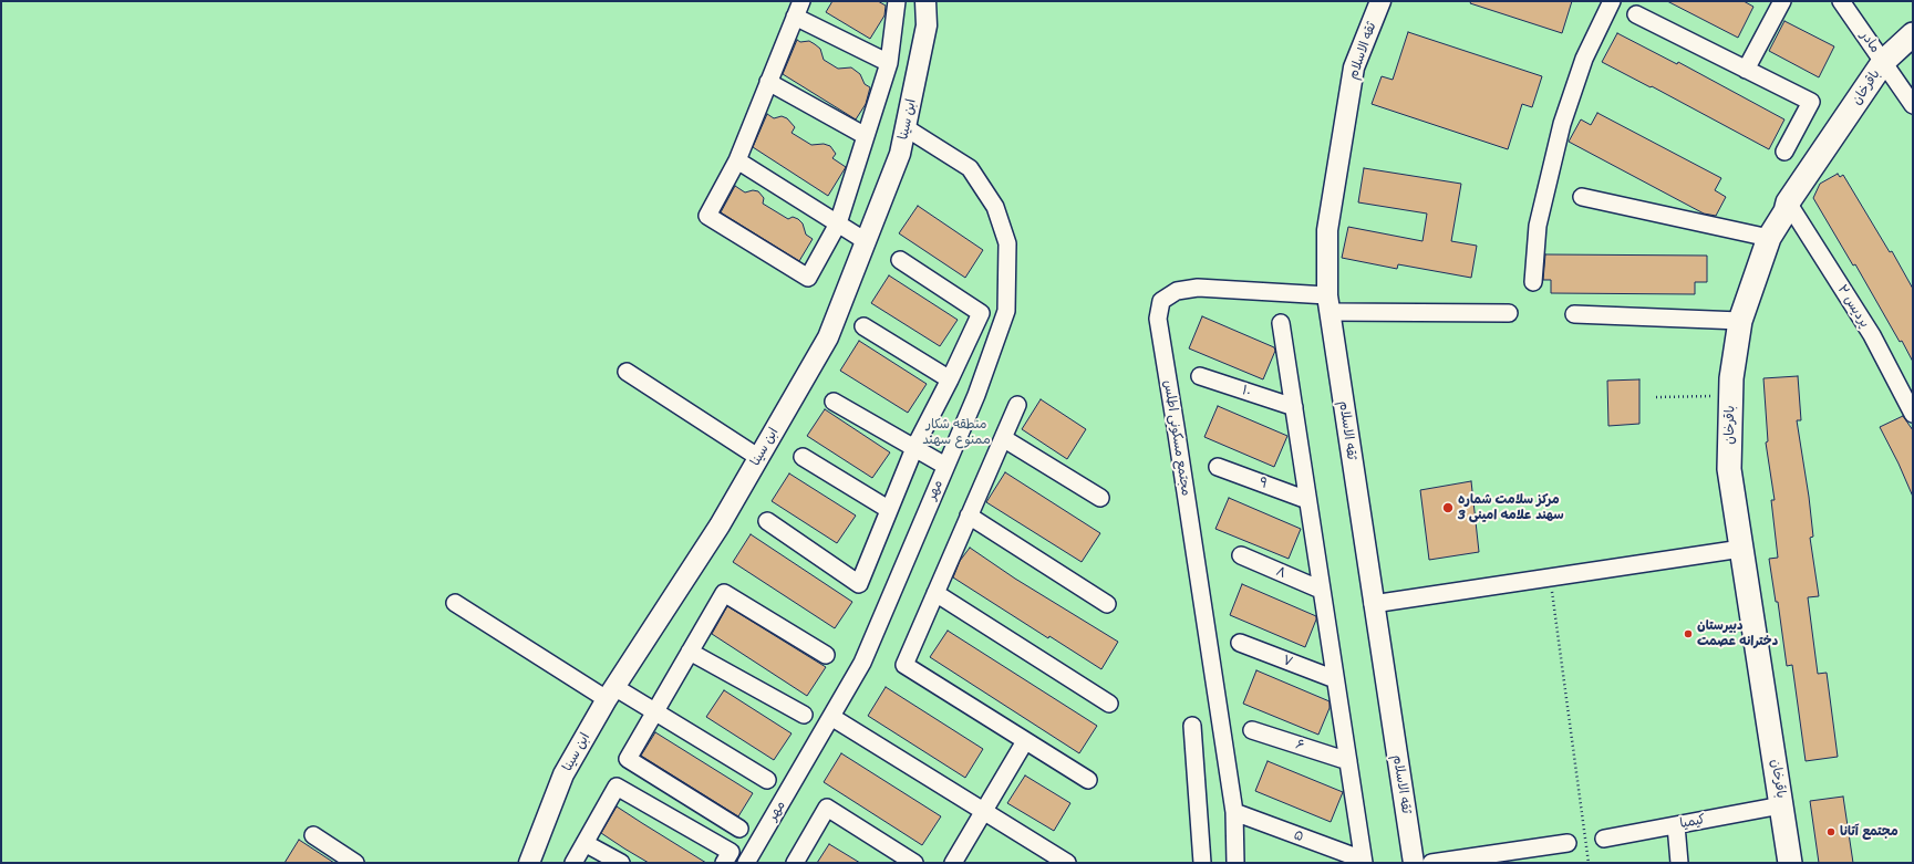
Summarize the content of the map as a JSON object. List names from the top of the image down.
{
  "streets": {
    "main road": ["باقرخان"],
    "street": [
      "مادر",
      "ثقه الاسلام",
      "ابن سینا",
      "پردیس ۲",
      "۱۰",
      "مجتمع مسکونی اطلس",
      "۹",
      "مهر",
      "۸",
      "۷",
      "۶",
      "کیمیا",
      "۵"
    ]
  },
  "crossings": [
    ["مادر", "باقرخان"],
    ["ثقه الاسلام", "مجتمع مسکونی اطلس"],
    ["باقرخان", "پردیس ۲"],
    ["باقرخان", "کیمیا"],
    ["ابن سینا", "مهر"],
    ["مجتمع مسکونی اطلس", "۵"]
  ],
  "parks": ["منطقه شکار ممنوع سهند"],
  "places": ["مرکز سلامت شماره 3 سهند علامه امینی", "دبیرستان دخترانه عصمت", "مجتمع آتانا"]
}
